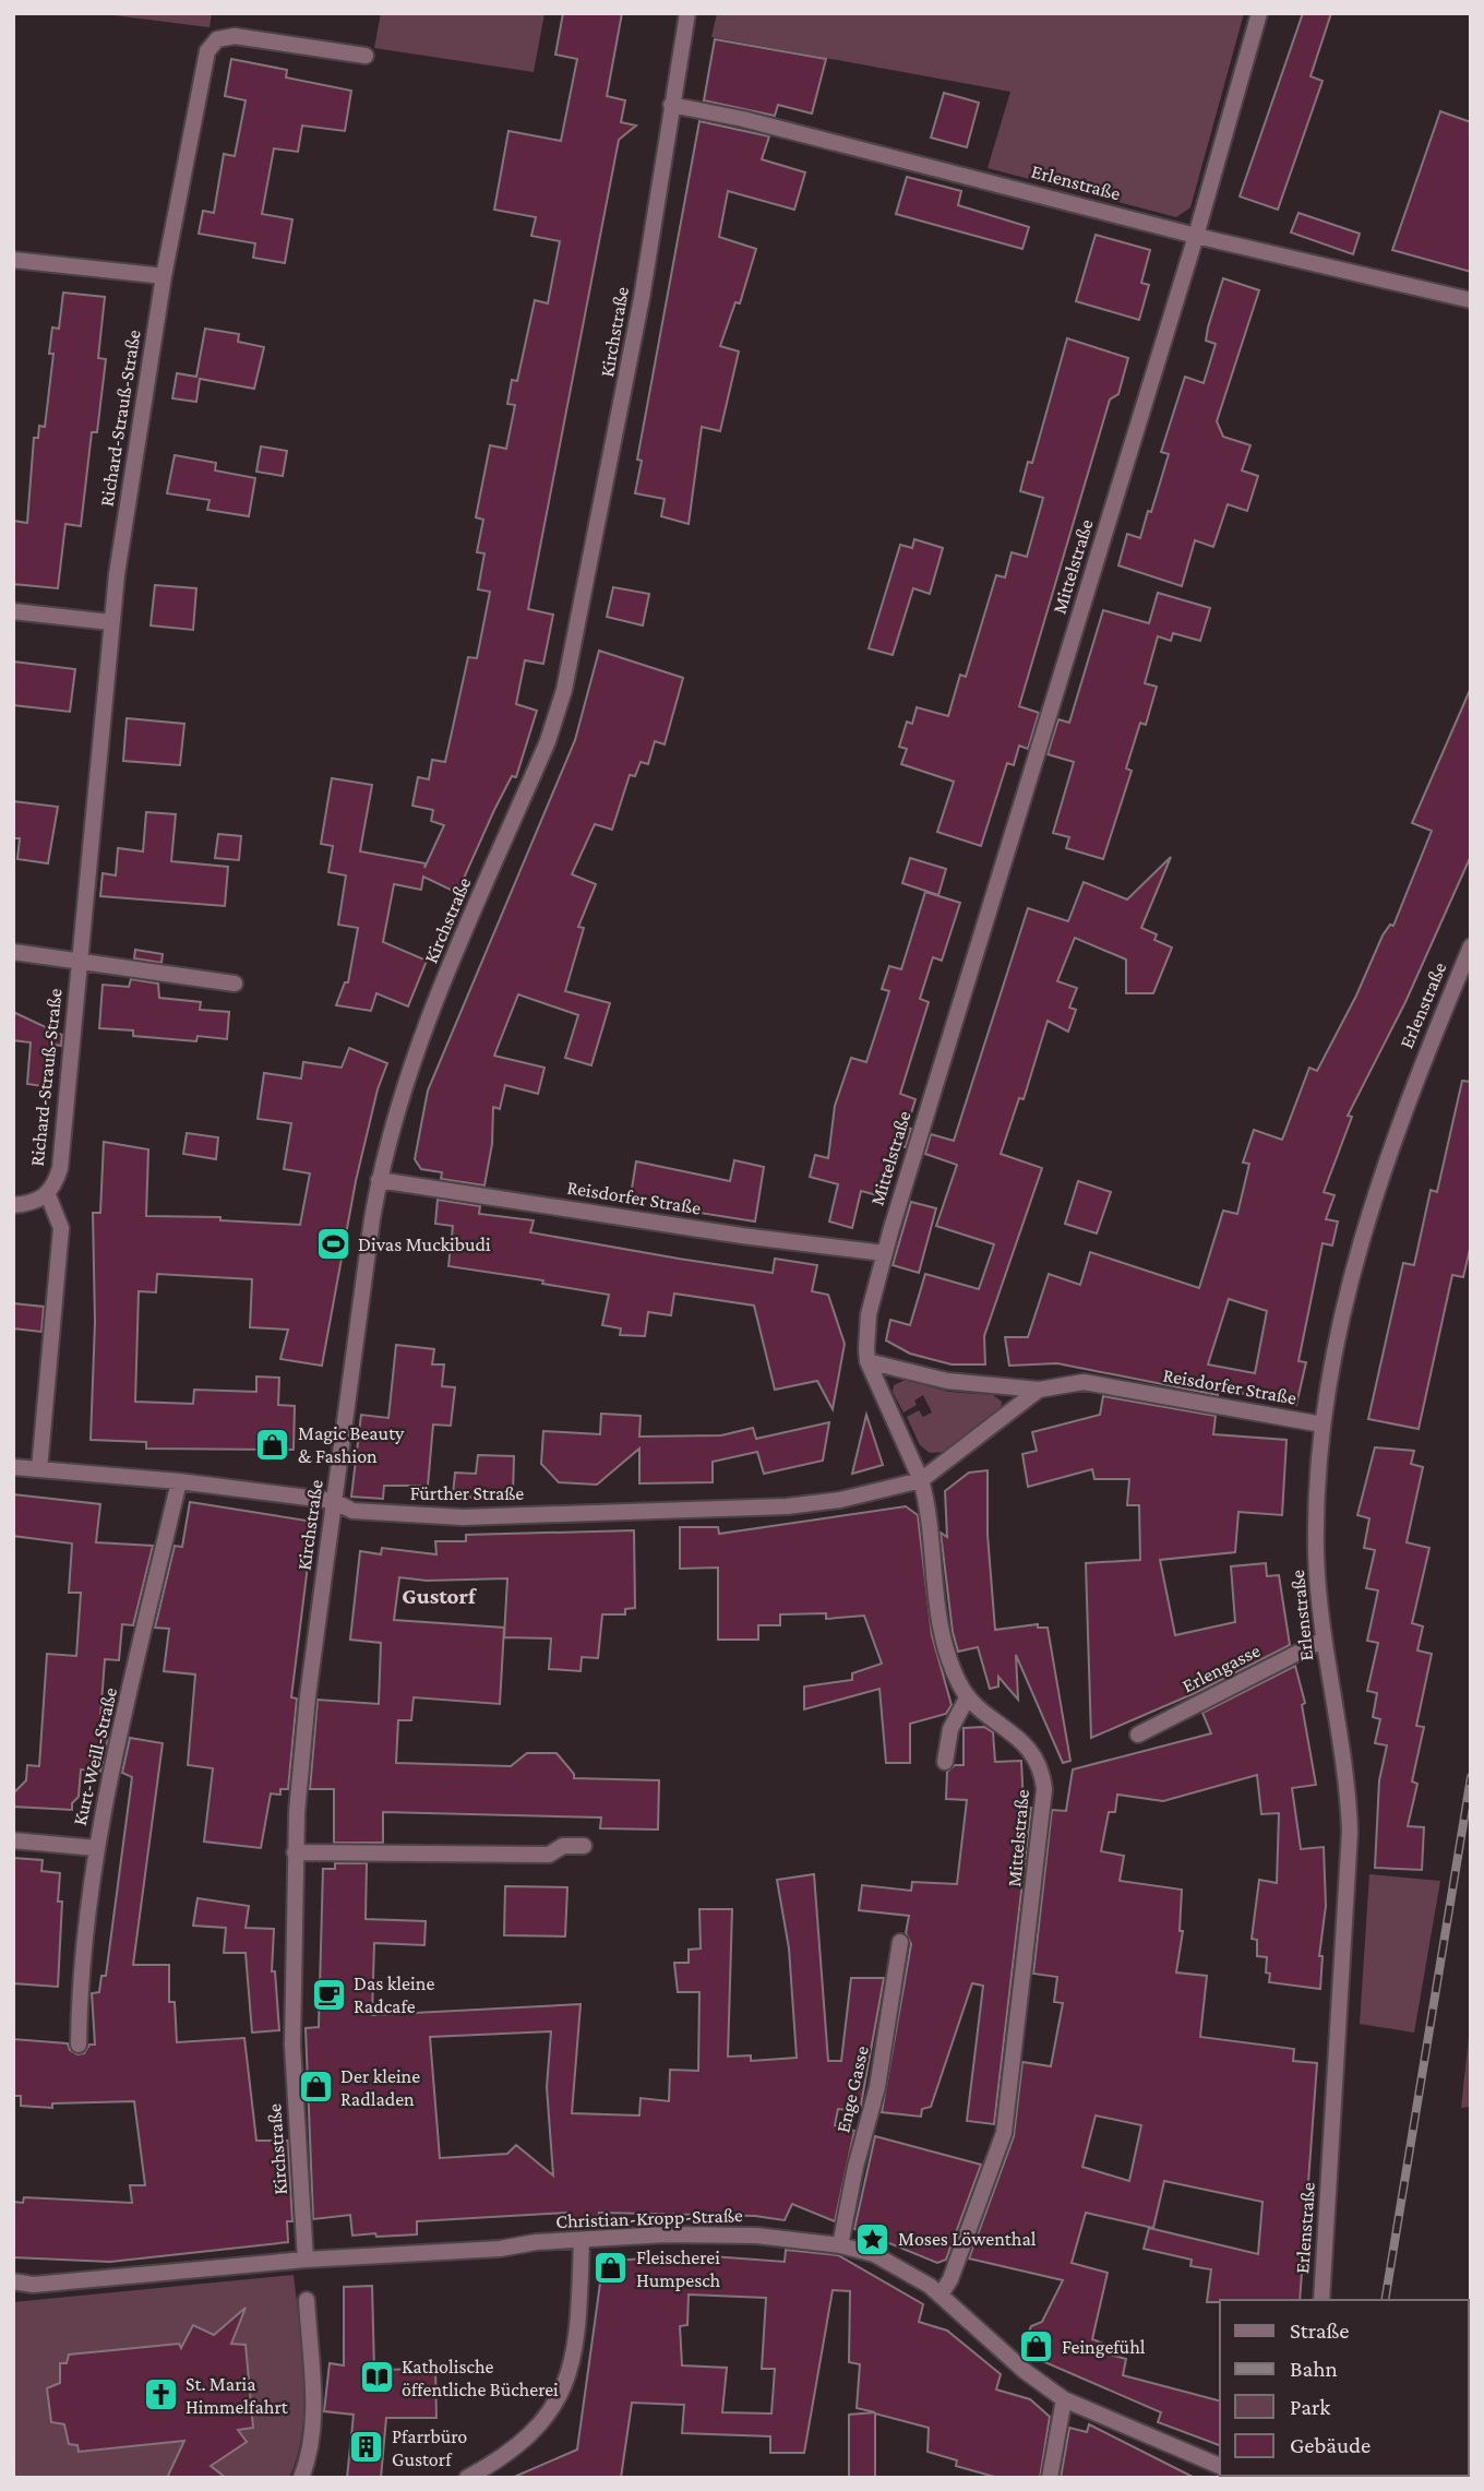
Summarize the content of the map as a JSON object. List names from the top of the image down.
{
  "streets": {
    "street": [
      "Erlenstraße",
      "Kirchstraße",
      "Richard-Strauß-Straße",
      "Mittelstraße",
      "Reisdorfer Straße",
      "Fürther Straße",
      "Erlengasse",
      "Kurt-Weill-Straße",
      "Enge Gasse",
      "Christian-Kropp-Straße"
    ]
  },
  "crossings": [
    ["Erlenstraße", "Kirchstraße"],
    ["Erlenstraße", "Mittelstraße"],
    ["Erlenstraße", "Reisdorfer Straße"],
    ["Erlenstraße", "Erlengasse"],
    ["Kirchstraße", "Reisdorfer Straße"],
    ["Kirchstraße", "Fürther Straße"],
    ["Kirchstraße", "Christian-Kropp-Straße"],
    ["Richard-Strauß-Straße", "Fürther Straße"],
    ["Mittelstraße", "Reisdorfer Straße"],
    ["Mittelstraße", "Fürther Straße"],
    ["Mittelstraße", "Christian-Kropp-Straße"],
    ["Reisdorfer Straße", "Fürther Straße"],
    ["Fürther Straße", "Kurt-Weill-Straße"],
    ["Enge Gasse", "Christian-Kropp-Straße"]
  ],
  "districts": ["Gustorf"],
  "places": {
    "sports": ["Divas Muckibudi"],
    "shop": [
      "Magic Beauty & Fashion",
      "Der kleine Radladen",
      "Fleischerei Humpesch",
      "Feingefühl"
    ],
    "cafe": ["Das kleine Radcafe"],
    "place": ["Moses Löwenthal"],
    "library": ["Katholische öffentliche Bücherei"],
    "church": ["St. Maria Himmelfahrt"],
    "building": ["Pfarrbüro Gustorf"]
  },
  "legend": [
    "Straße",
    "Bahn",
    "Park",
    "Gebäude"
  ]
}
